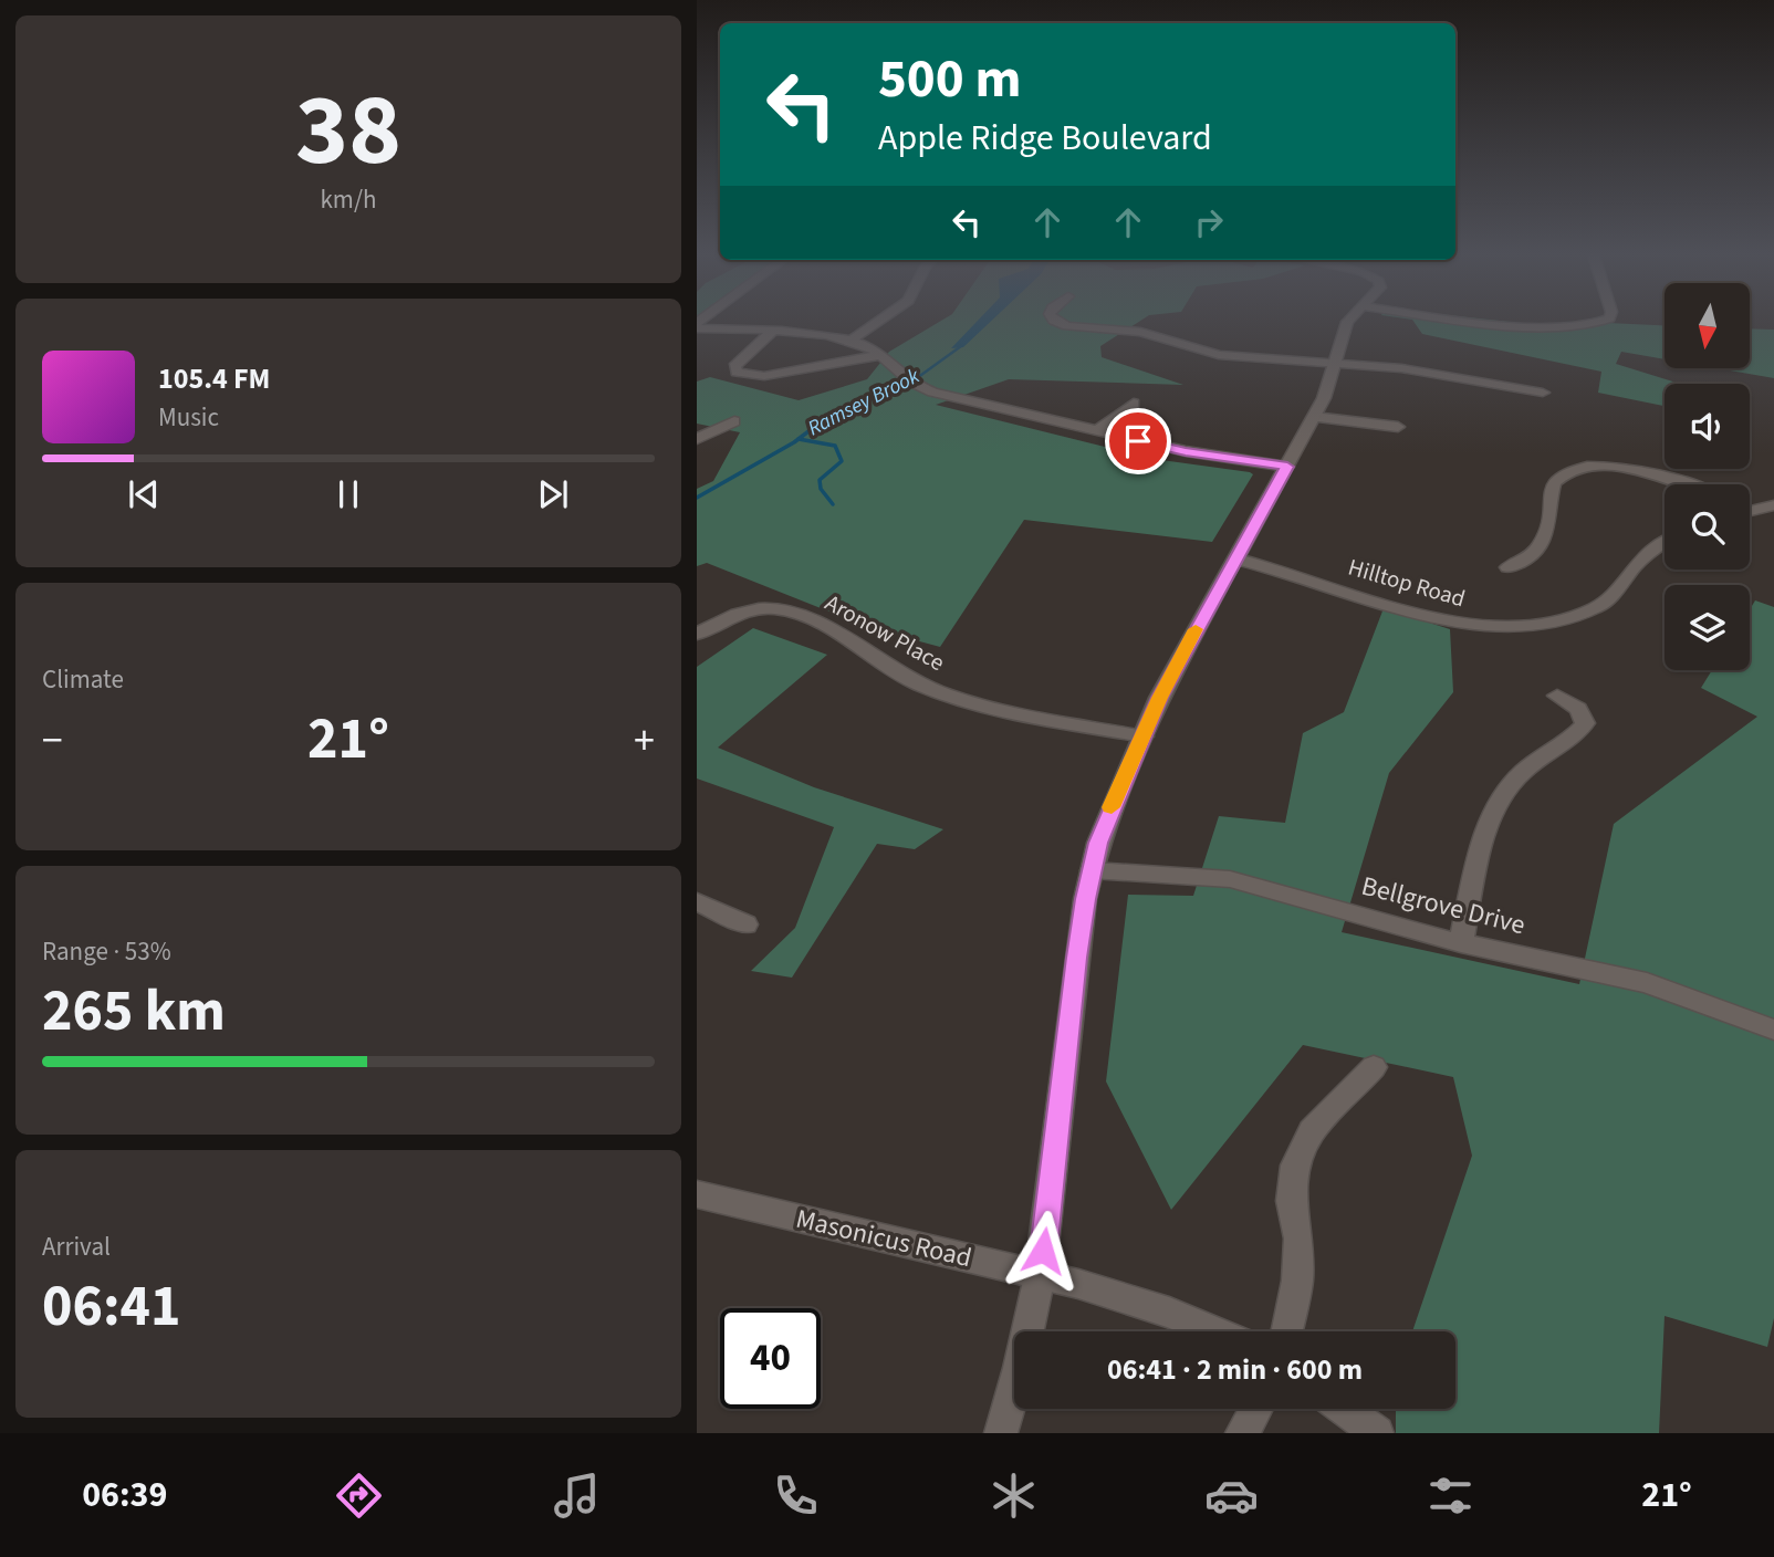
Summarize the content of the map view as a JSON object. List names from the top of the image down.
{
  "streets": {
    "street": [
      "Hilltop Road",
      "Aronow Place",
      "Bellgrove Drive",
      "Masonicus Road"
    ]
  },
  "water": ["Ramsey Brook"],
  "north": "bottom",
  "page": {
    "tile": [
      ["38", "km/h"],
      "Climate",
      ["Range · 53%", "265 km"],
      ["Arrival", "06:41"]
    ],
    "turn": ["500 m", "Apple Ridge Boulevard"],
    "song": ["105.4 FM", "Music"],
    "heat": ["−", "21°", "+"],
    "limit": "40",
    "trip": "06:41 · 2 min · 600 m",
    "tabs": ["06:39", "21°"]
  }
}
